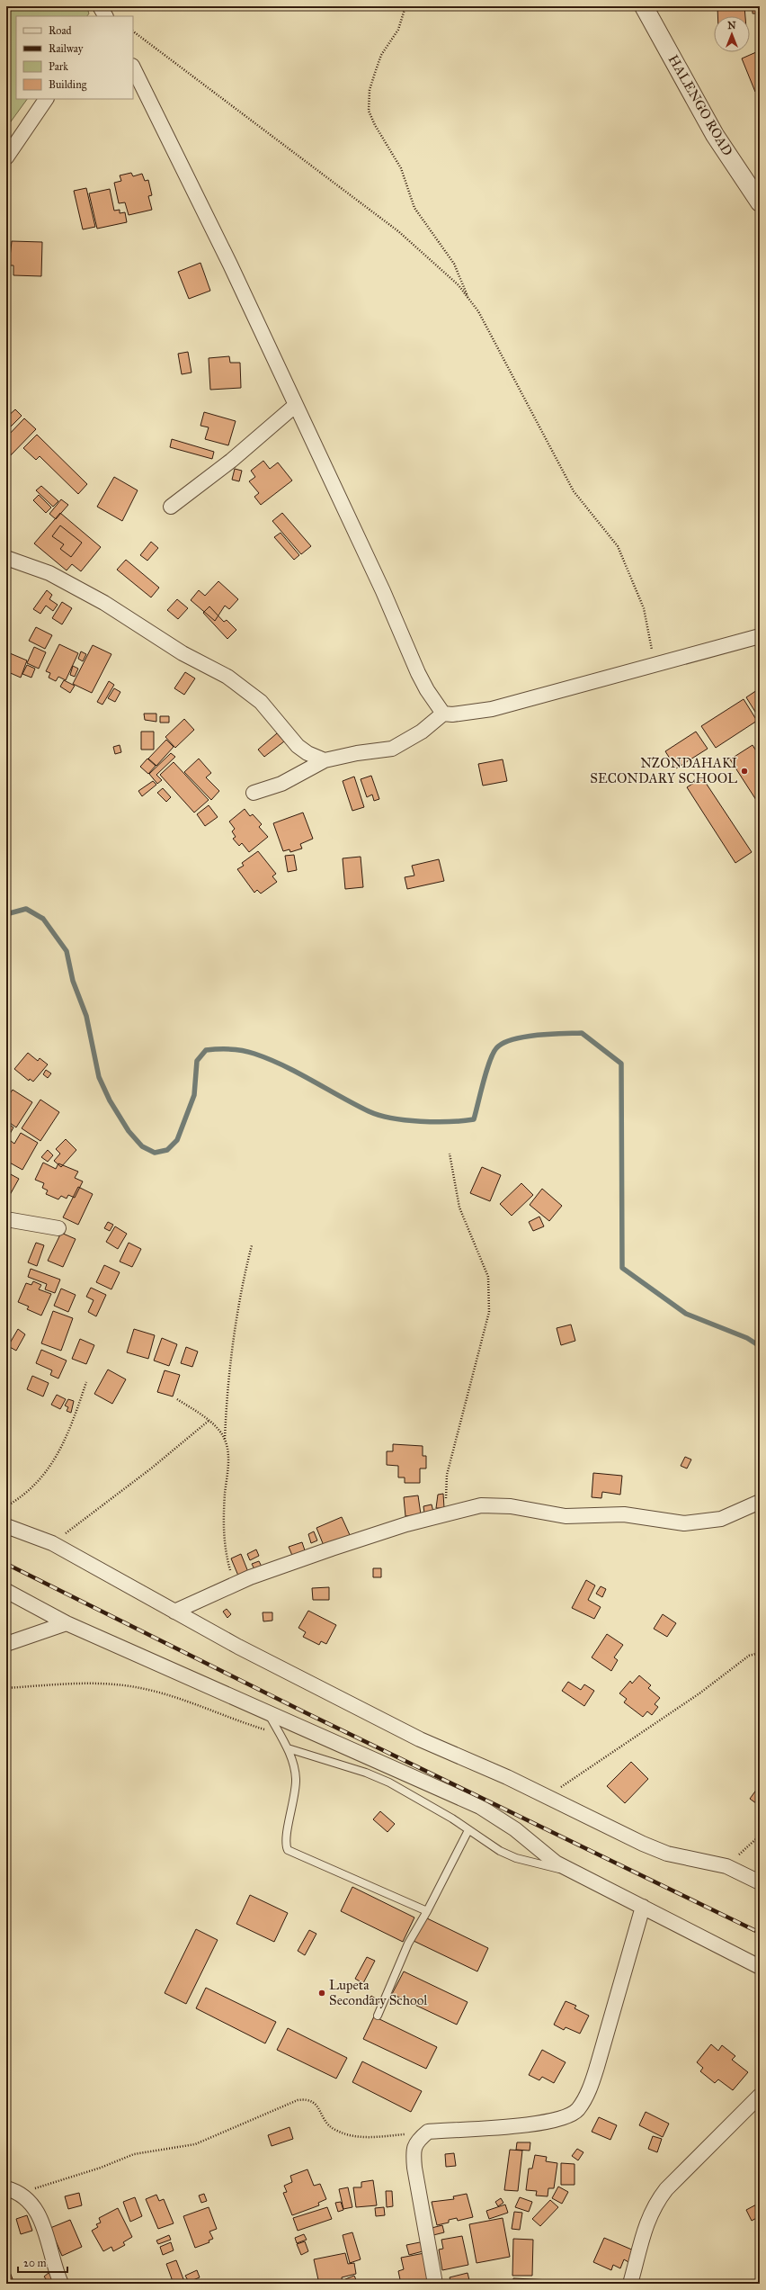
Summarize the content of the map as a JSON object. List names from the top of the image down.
{
  "streets": {
    "street": ["HALENGO ROAD"]
  },
  "places": ["NZONDAHAKI SECONDARY SCHOOL", "Lupeta Secondary School"],
  "legend": [
    "Road",
    "Railway",
    "Park",
    "Building"
  ],
  "scale_bar": "20 m",
  "north": "top"
}
